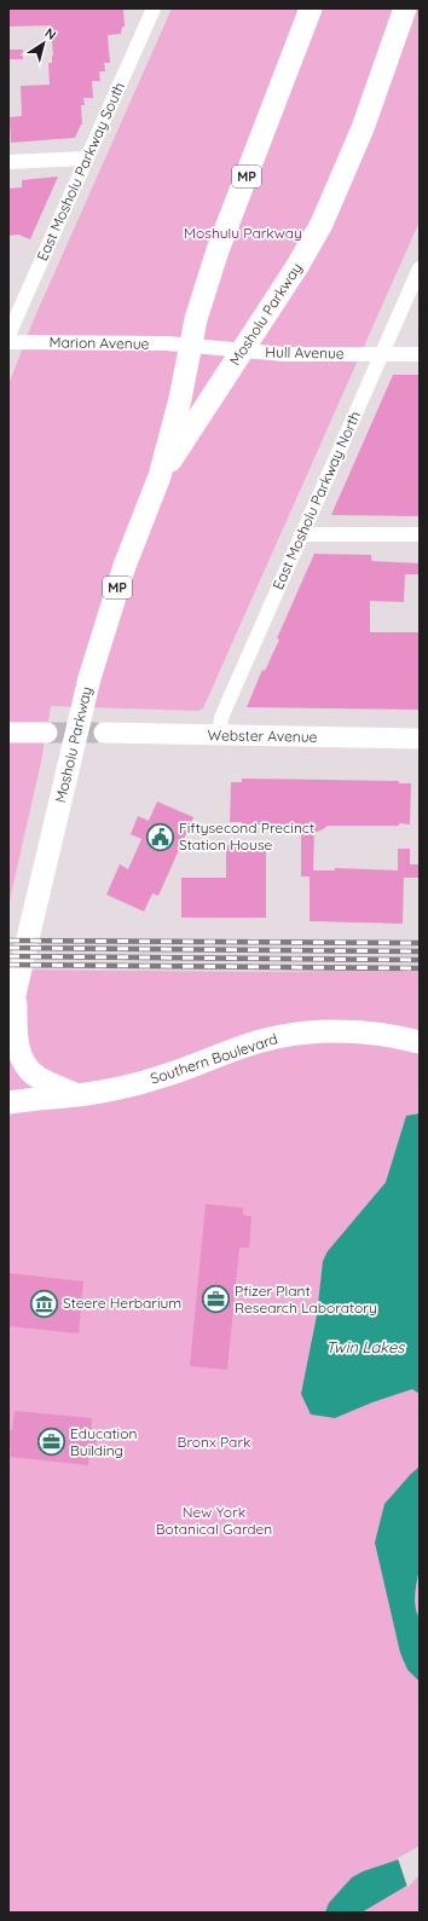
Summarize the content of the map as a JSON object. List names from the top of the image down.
{
  "streets": {
    "main road": [
      "MP",
      "Mosholu Parkway",
      "Webster Avenue",
      "Southern Boulevard"
    ],
    "street": [
      "East Mosholu Parkway South",
      "Marion Avenue",
      "Hull Avenue",
      "East Mosholu Parkway North"
    ]
  },
  "crossings": [
    ["Mosholu Parkway", "Marion Avenue"],
    ["Mosholu Parkway", "Hull Avenue"],
    ["Marion Avenue", "Hull Avenue"],
    ["Hull Avenue", "East Mosholu Parkway North"],
    ["East Mosholu Parkway North", "Webster Avenue"]
  ],
  "water": ["Twin Lakes"],
  "parks": ["Moshulu Parkway", "Bronx Park", "New York Botanical Garden"],
  "places": {
    "public building": ["Fiftysecond Precinct Station House"],
    "office": ["Pfizer Plant Research Laboratory", "Education Building"],
    "museum": ["Steere Herbarium"]
  },
  "north": "top right"
}
